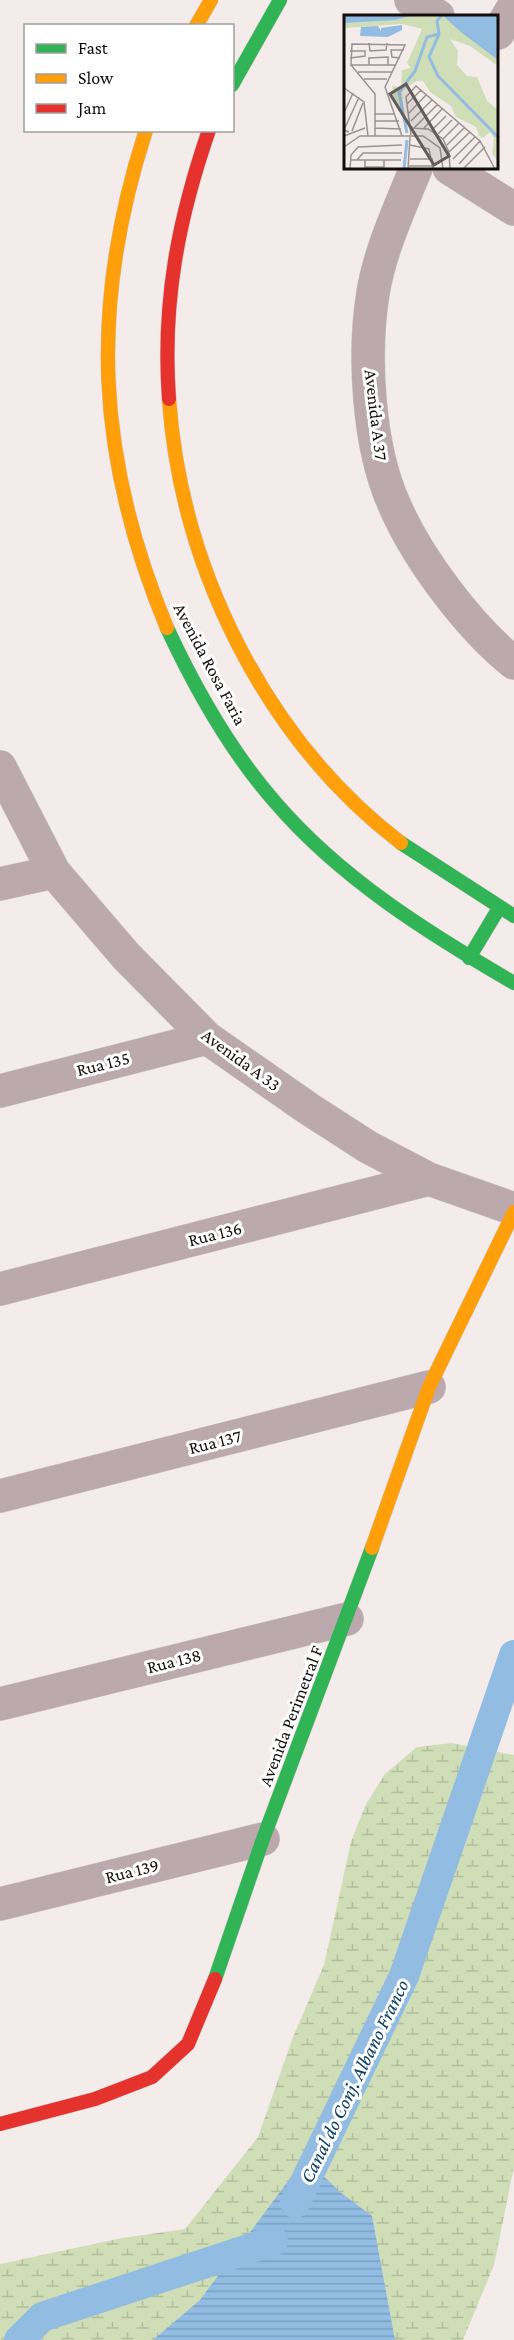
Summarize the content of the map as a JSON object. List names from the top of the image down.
{
  "streets": {
    "street": [
      "Avenida A 37",
      "Avenida Rosa Faria",
      "Avenida A 33",
      "Rua 135",
      "Rua 136",
      "Rua 137",
      "Rua 138",
      "Avenida Perimetral F",
      "Rua 139"
    ]
  },
  "crossings": [
    ["Avenida A 33", "Rua 135"],
    ["Avenida A 33", "Rua 136"],
    ["Avenida A 33", "Avenida Perimetral F"],
    ["Rua 137", "Avenida Perimetral F"],
    ["Rua 138", "Avenida Perimetral F"],
    ["Avenida Perimetral F", "Rua 139"]
  ],
  "water": ["Canal do Conj. Albano Franco"],
  "legend": ["Fast", "Slow", "Jam"]
}
